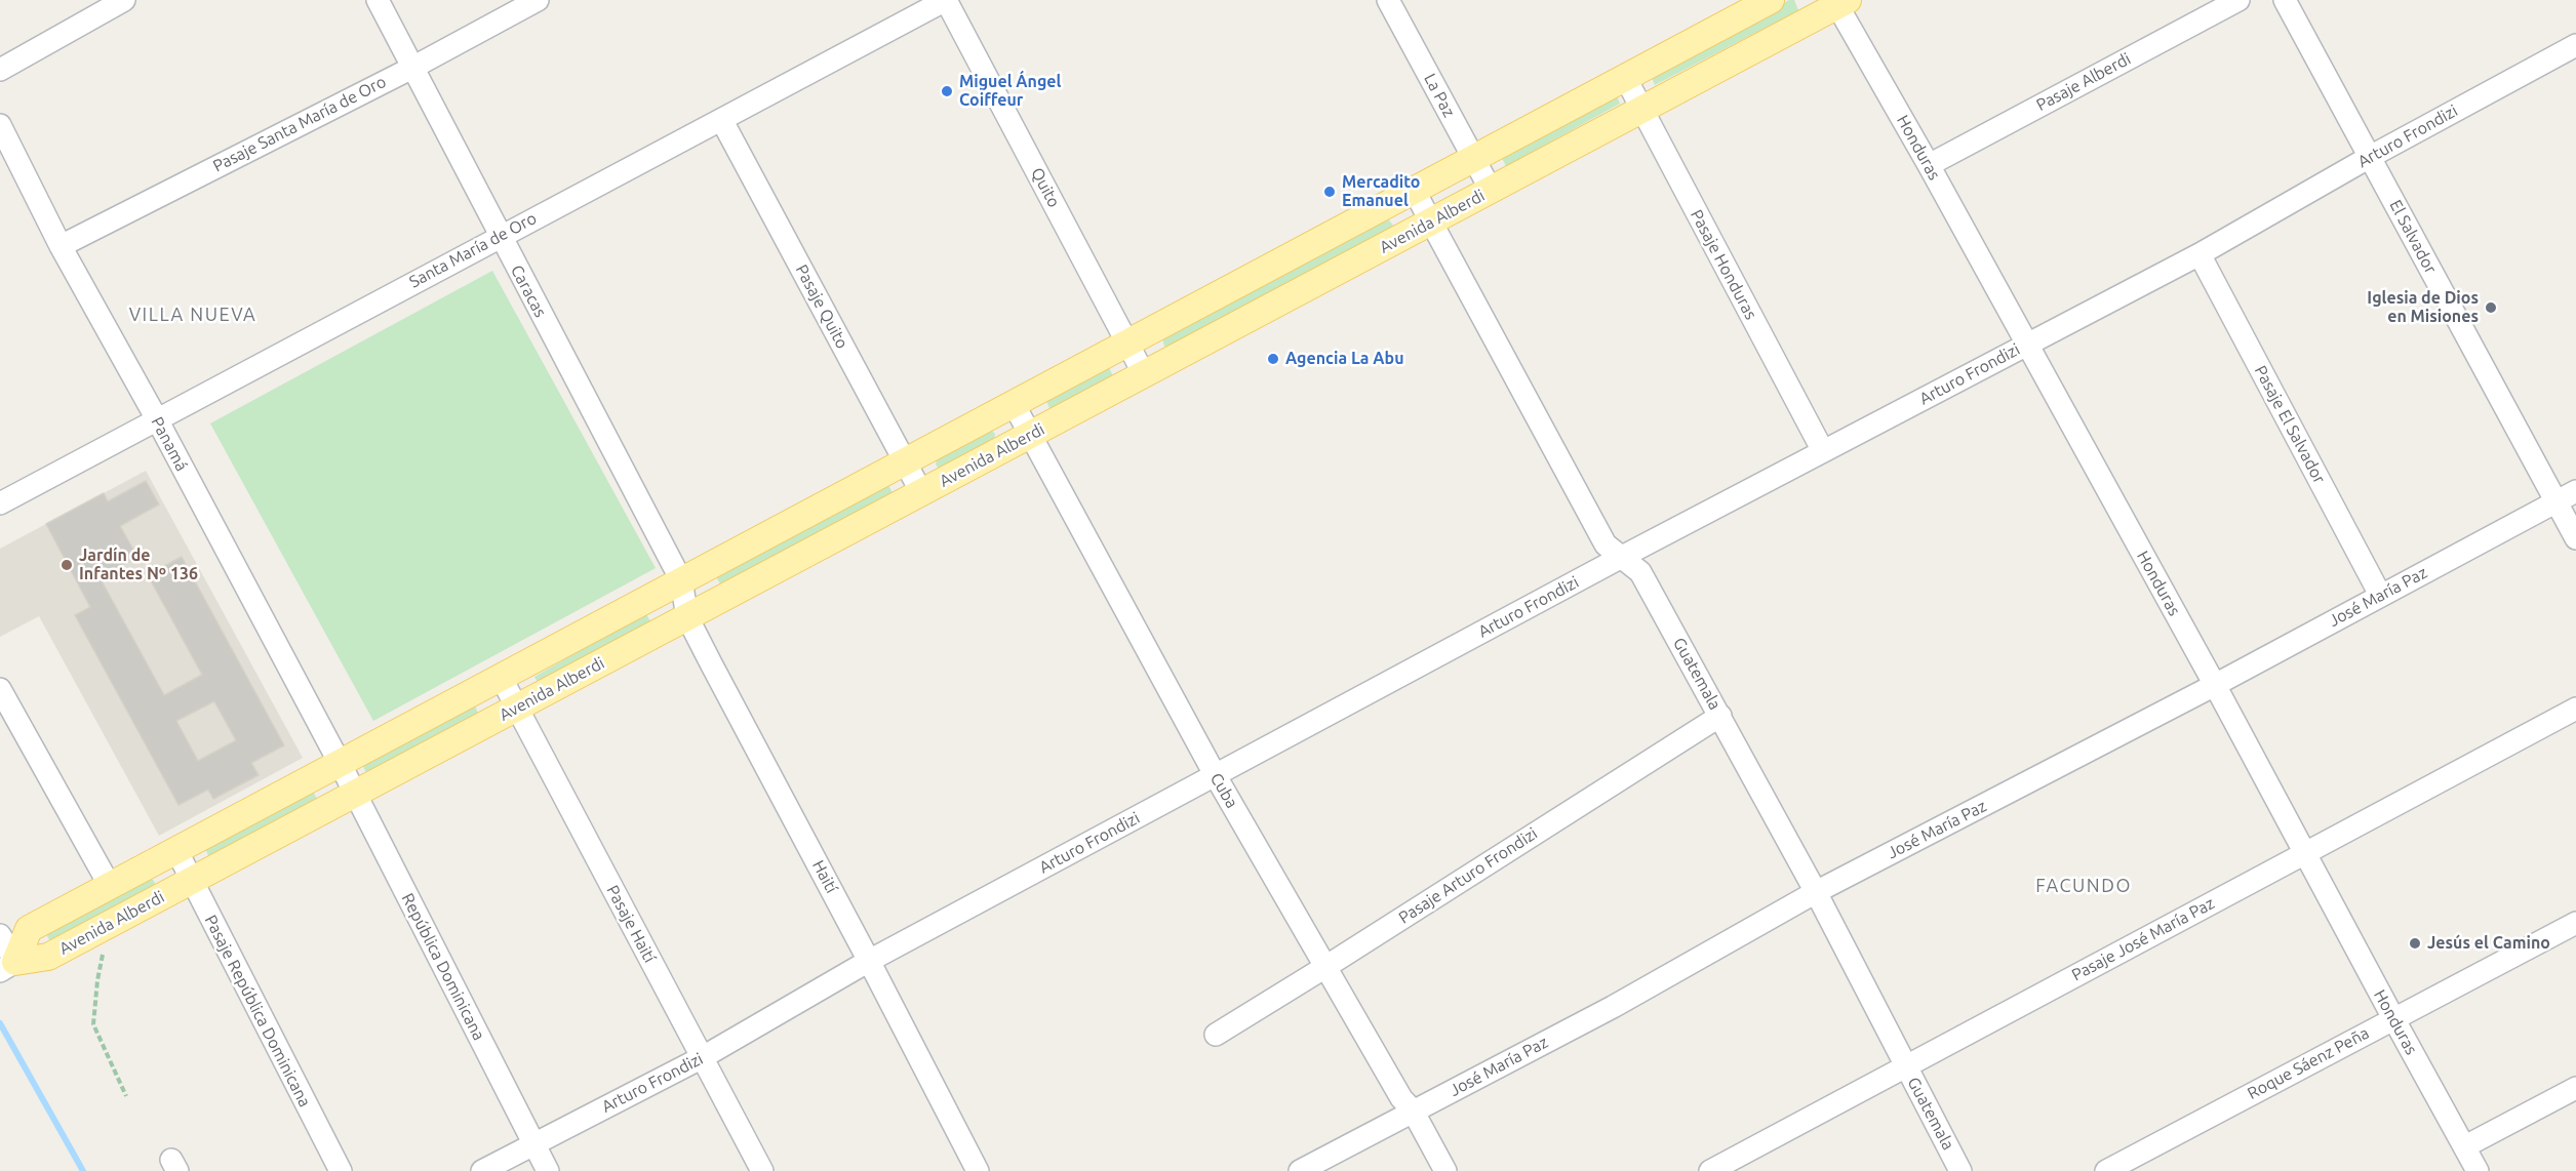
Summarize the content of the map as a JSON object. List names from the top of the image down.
{
  "streets": {
    "main road": ["Avenida Alberdi"],
    "street": [
      "Pasaje Alberdi",
      "La Paz",
      "Pasaje Santa María de Oro",
      "Arturo Frondizi",
      "Honduras",
      "Quito",
      "El Salvador",
      "Santa María de Oro",
      "Pasaje Honduras",
      "Caracas",
      "Pasaje Quito",
      "Pasaje El Salvador",
      "Panamá",
      "José María Paz",
      "Guatemala",
      "Cuba",
      "Pasaje Arturo Frondizi",
      "Haití",
      "Pasaje Haití",
      "Pasaje José María Paz",
      "República Dominicana",
      "Pasaje República Dominicana",
      "Roque Sáenz Peña"
    ]
  },
  "crossings": [
    ["Pasaje Alberdi", "Honduras"],
    ["La Paz", "Avenida Alberdi"],
    ["Pasaje Santa María de Oro", "Caracas"],
    ["Pasaje Santa María de Oro", "Panamá"],
    ["Arturo Frondizi", "Honduras"],
    ["Arturo Frondizi", "El Salvador"],
    ["Arturo Frondizi", "Pasaje Honduras"],
    ["Arturo Frondizi", "Pasaje El Salvador"],
    ["Arturo Frondizi", "Guatemala"],
    ["Arturo Frondizi", "Cuba"],
    ["Arturo Frondizi", "Haití"],
    ["Arturo Frondizi", "Pasaje Haití"],
    ["Arturo Frondizi", "República Dominicana"],
    ["Honduras", "Avenida Alberdi"],
    ["Honduras", "José María Paz"],
    ["Honduras", "Pasaje José María Paz"],
    ["Honduras", "Roque Sáenz Peña"],
    ["Quito", "Avenida Alberdi"],
    ["Quito", "Santa María de Oro"],
    ["Avenida Alberdi", "Pasaje Honduras"],
    ["Avenida Alberdi", "Caracas"],
    ["Avenida Alberdi", "Pasaje Quito"],
    ["Avenida Alberdi", "Panamá"],
    ["Avenida Alberdi", "Guatemala"],
    ["Avenida Alberdi", "Cuba"],
    ["Avenida Alberdi", "Haití"],
    ["Avenida Alberdi", "Pasaje Haití"],
    ["Avenida Alberdi", "República Dominicana"],
    ["Avenida Alberdi", "Pasaje República Dominicana"],
    ["El Salvador", "José María Paz"],
    ["Santa María de Oro", "Caracas"],
    ["Santa María de Oro", "Pasaje Quito"],
    ["Santa María de Oro", "Panamá"],
    ["Caracas", "Haití"],
    ["Pasaje El Salvador", "José María Paz"],
    ["Panamá", "República Dominicana"],
    ["José María Paz", "Guatemala"],
    ["José María Paz", "Cuba"],
    ["Guatemala", "Pasaje Arturo Frondizi"],
    ["Guatemala", "Pasaje José María Paz"],
    ["Cuba", "Pasaje Arturo Frondizi"]
  ],
  "districts": ["VILLA NUEVA", "FACUNDO"],
  "places": [
    "Miguel Ángel Coiffeur",
    "Mercadito Emanuel",
    "Iglesia de Dios en Misiones",
    "Agencia La Abu",
    "Jardín de Infantes Nº 136",
    "Jesús el Camino"
  ]
}
